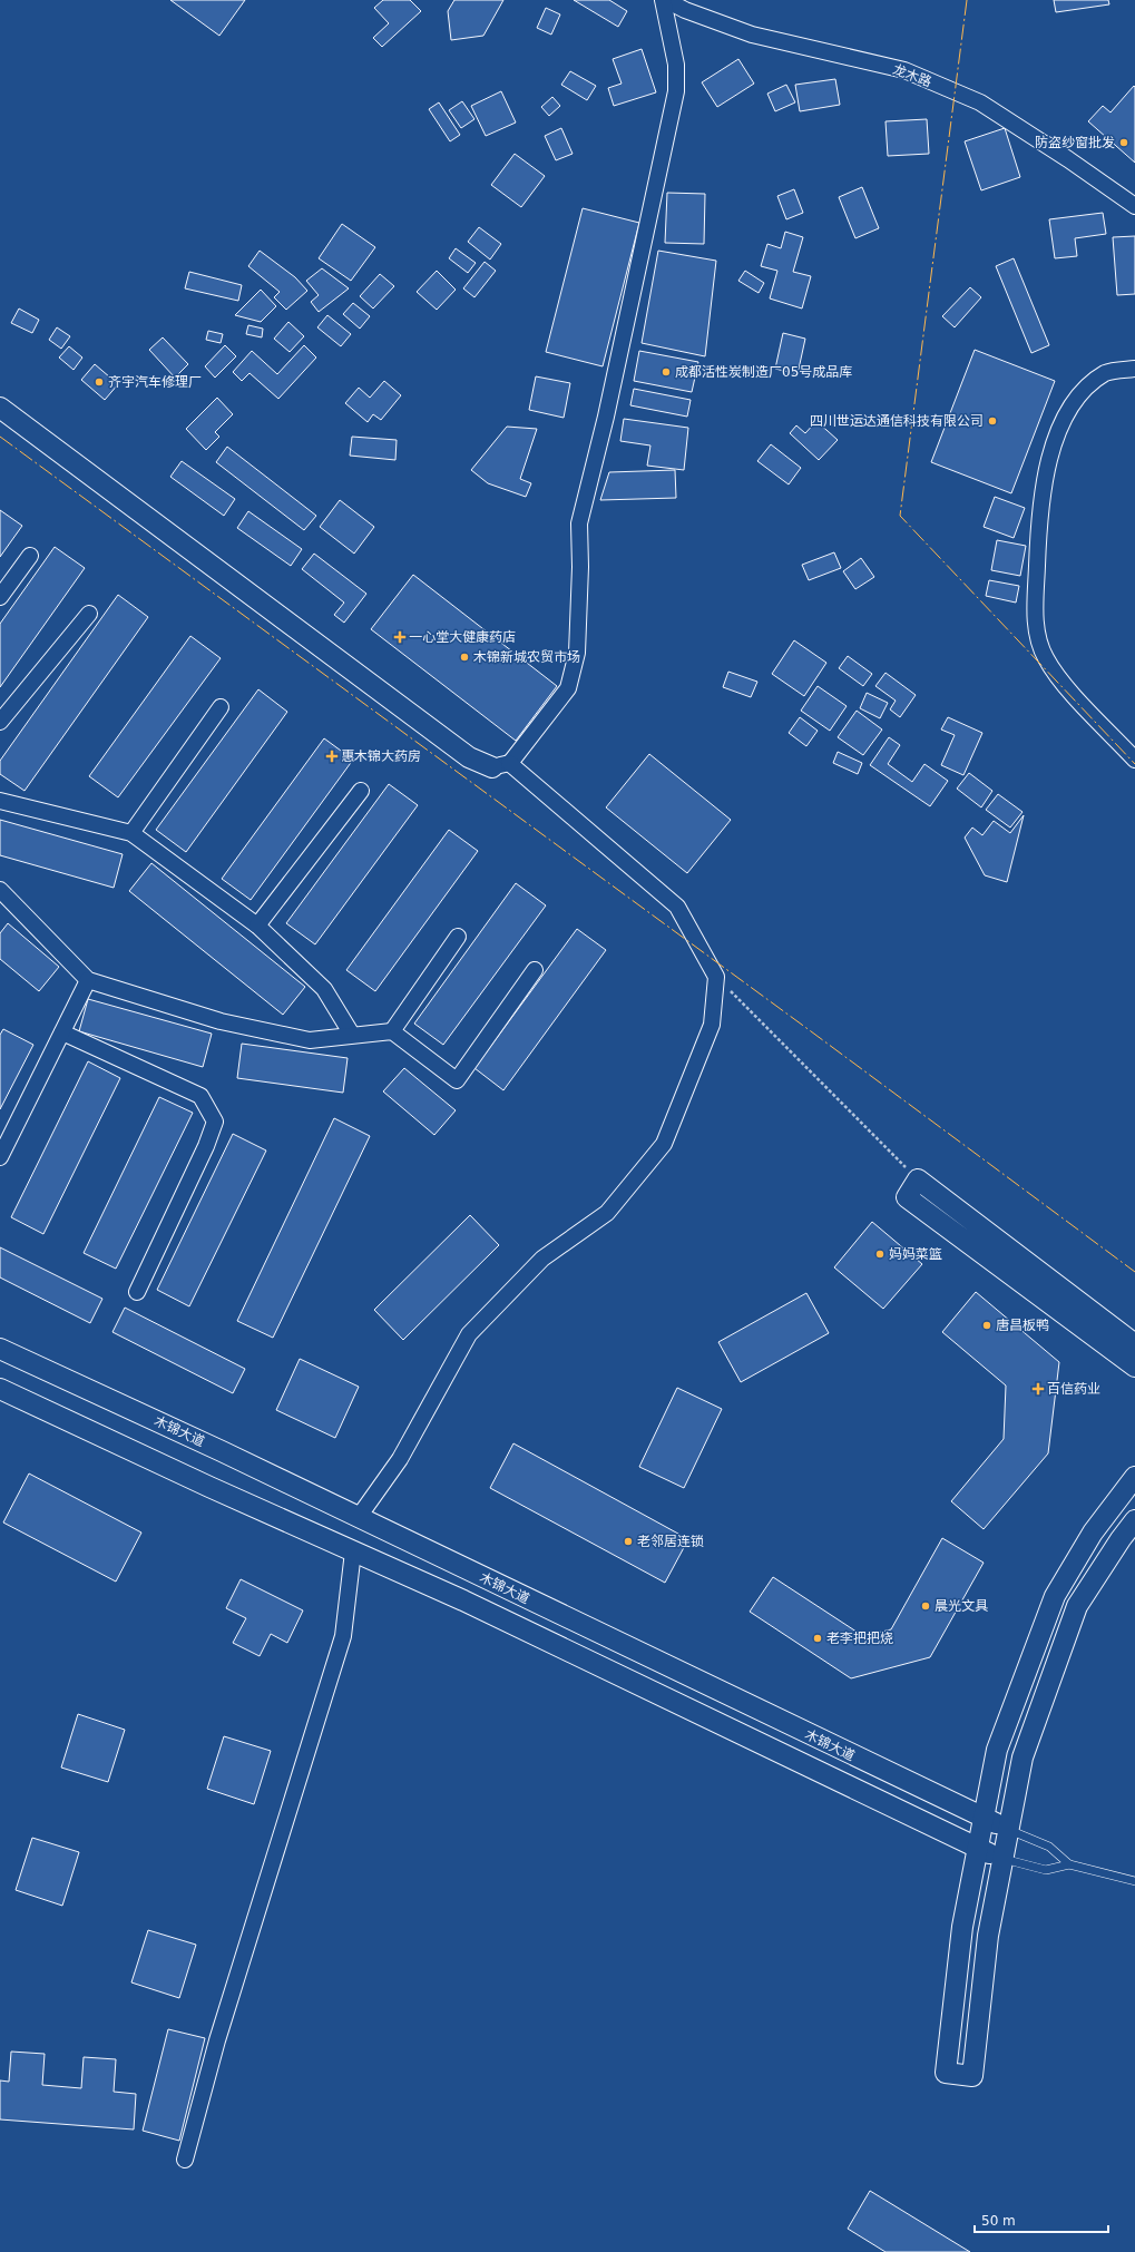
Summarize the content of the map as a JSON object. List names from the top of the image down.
{
  "streets": {
    "street": ["龙木路", "木锦大道"]
  },
  "places": {
    "other": [
      "防盗纱窗批发",
      "成都活性炭制造厂05号成品库",
      "齐宇汽车修理厂",
      "四川世运达通信科技有限公司",
      "木锦新城农贸市场",
      "妈妈菜篮",
      "唐昌板鸭",
      "老邻居连锁",
      "晨光文具",
      "老李把把烧"
    ],
    "health": ["一心堂大健康药店", "惠木锦大药房", "百信药业"]
  },
  "scale_bar": "50 m"
}
